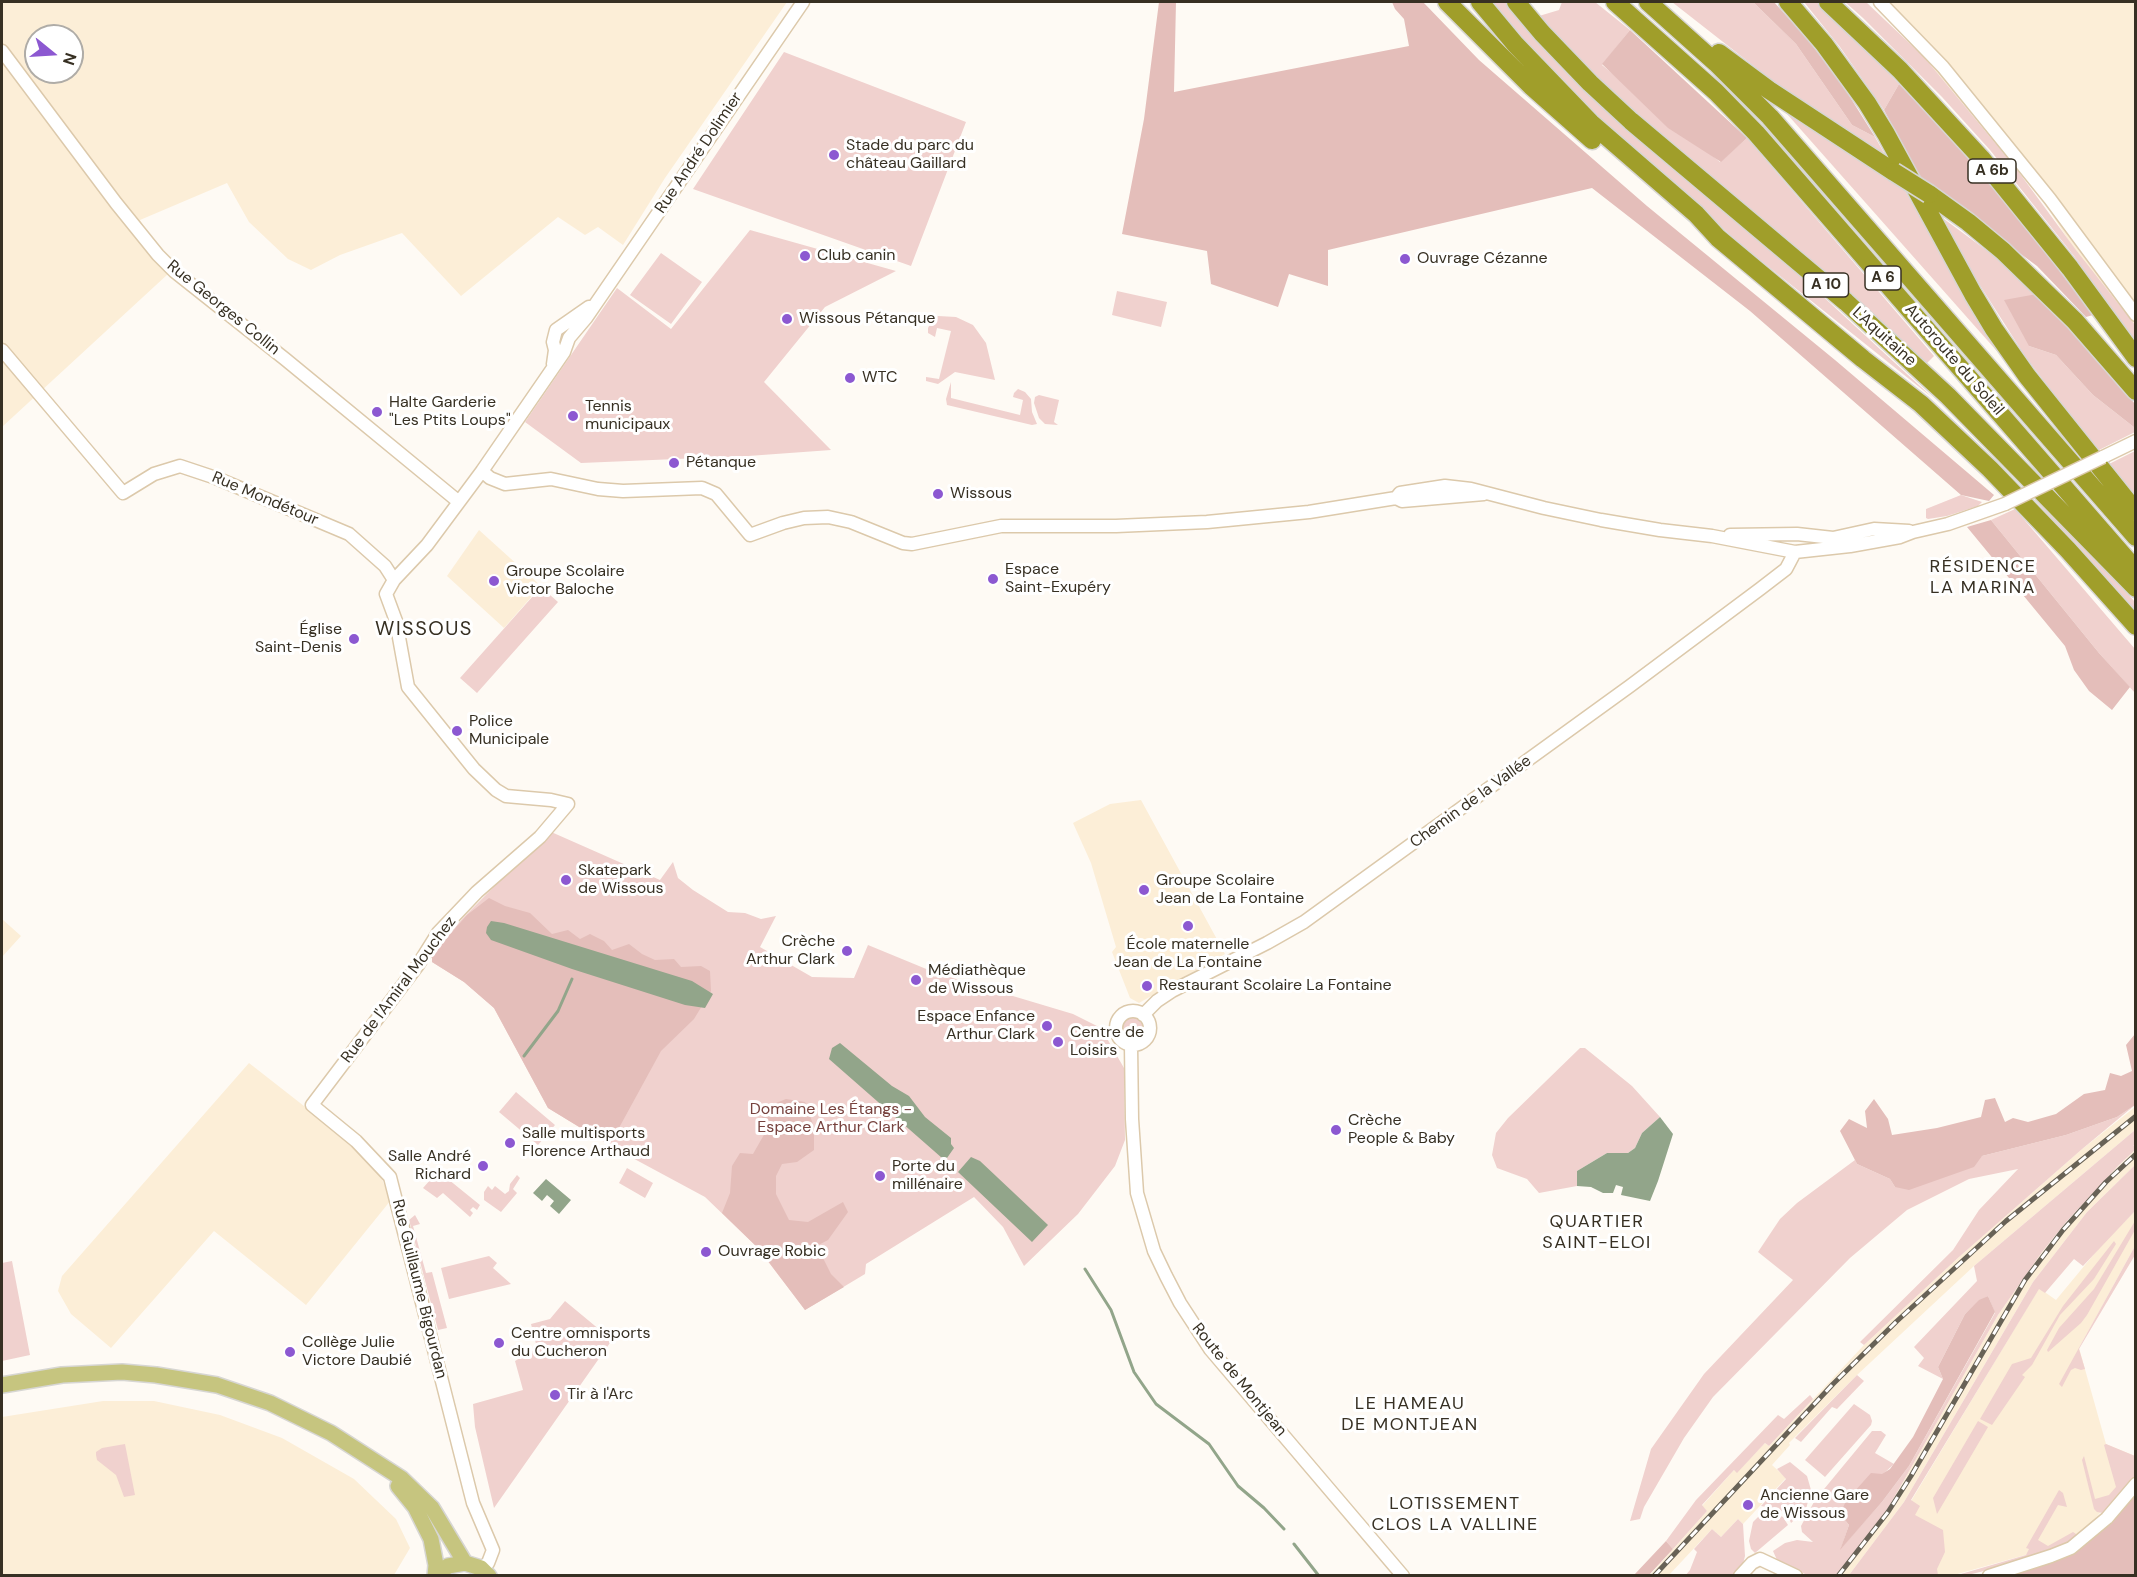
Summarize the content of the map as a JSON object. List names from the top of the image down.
{
  "streets": {
    "highway": [
      "A 6b",
      "A 6",
      "A 10",
      "L'Aquitaine",
      "Autoroute du Soleil"
    ],
    "street": [
      "Rue André Dolimier",
      "Rue Georges Collin",
      "Rue Mondétour",
      "Chemin de la Vallée",
      "Rue de l'Amiral Mouchez",
      "Rue Guillaume Bigourdan",
      "Route de Montjean"
    ]
  },
  "crossings": [
    ["Rue André Dolimier", "Rue Georges Collin"],
    ["Rue André Dolimier", "Rue Mondétour"],
    ["Rue André Dolimier", "Rue de l'Amiral Mouchez"],
    ["Rue Mondétour", "Rue de l'Amiral Mouchez"],
    ["Chemin de la Vallée", "Route de Montjean"],
    ["Rue de l'Amiral Mouchez", "Rue Guillaume Bigourdan"]
  ],
  "districts": [
    "RÉSIDENCE LA MARINA",
    "WISSOUS",
    "QUARTIER SAINT-ELOI",
    "LE HAMEAU DE MONTJEAN",
    "LOTISSEMENT CLOS LA VALLINE"
  ],
  "parks": ["Domaine Les Étangs - Espace Arthur Clark"],
  "places": [
    "Stade du parc du château Gaillard",
    "Club canin",
    "Ouvrage Cézanne",
    "Wissous Pétanque",
    "WTC",
    "Halte Garderie \"Les Ptits Loups\"",
    "Tennis municipaux",
    "Pétanque",
    "Wissous",
    "Espace Saint-Exupéry",
    "Groupe Scolaire Victor Baloche",
    "Église Saint-Denis",
    "Police Municipale",
    "Skatepark de Wissous",
    "Groupe Scolaire Jean de La Fontaine",
    "École maternelle Jean de La Fontaine",
    "Crèche Arthur Clark",
    "Médiathèque de Wissous",
    "Restaurant Scolaire La Fontaine",
    "Espace Enfance Arthur Clark",
    "Centre de Loisirs",
    "Crèche People & Baby",
    "Salle multisports Florence Arthaud",
    "Salle André Richard",
    "Porte du millénaire",
    "Ouvrage Robic",
    "Centre omnisports du Cucheron",
    "Collège Julie Victore Daubié",
    "Tir à l'Arc",
    "Ancienne Gare de Wissous"
  ],
  "north": "right"
}
